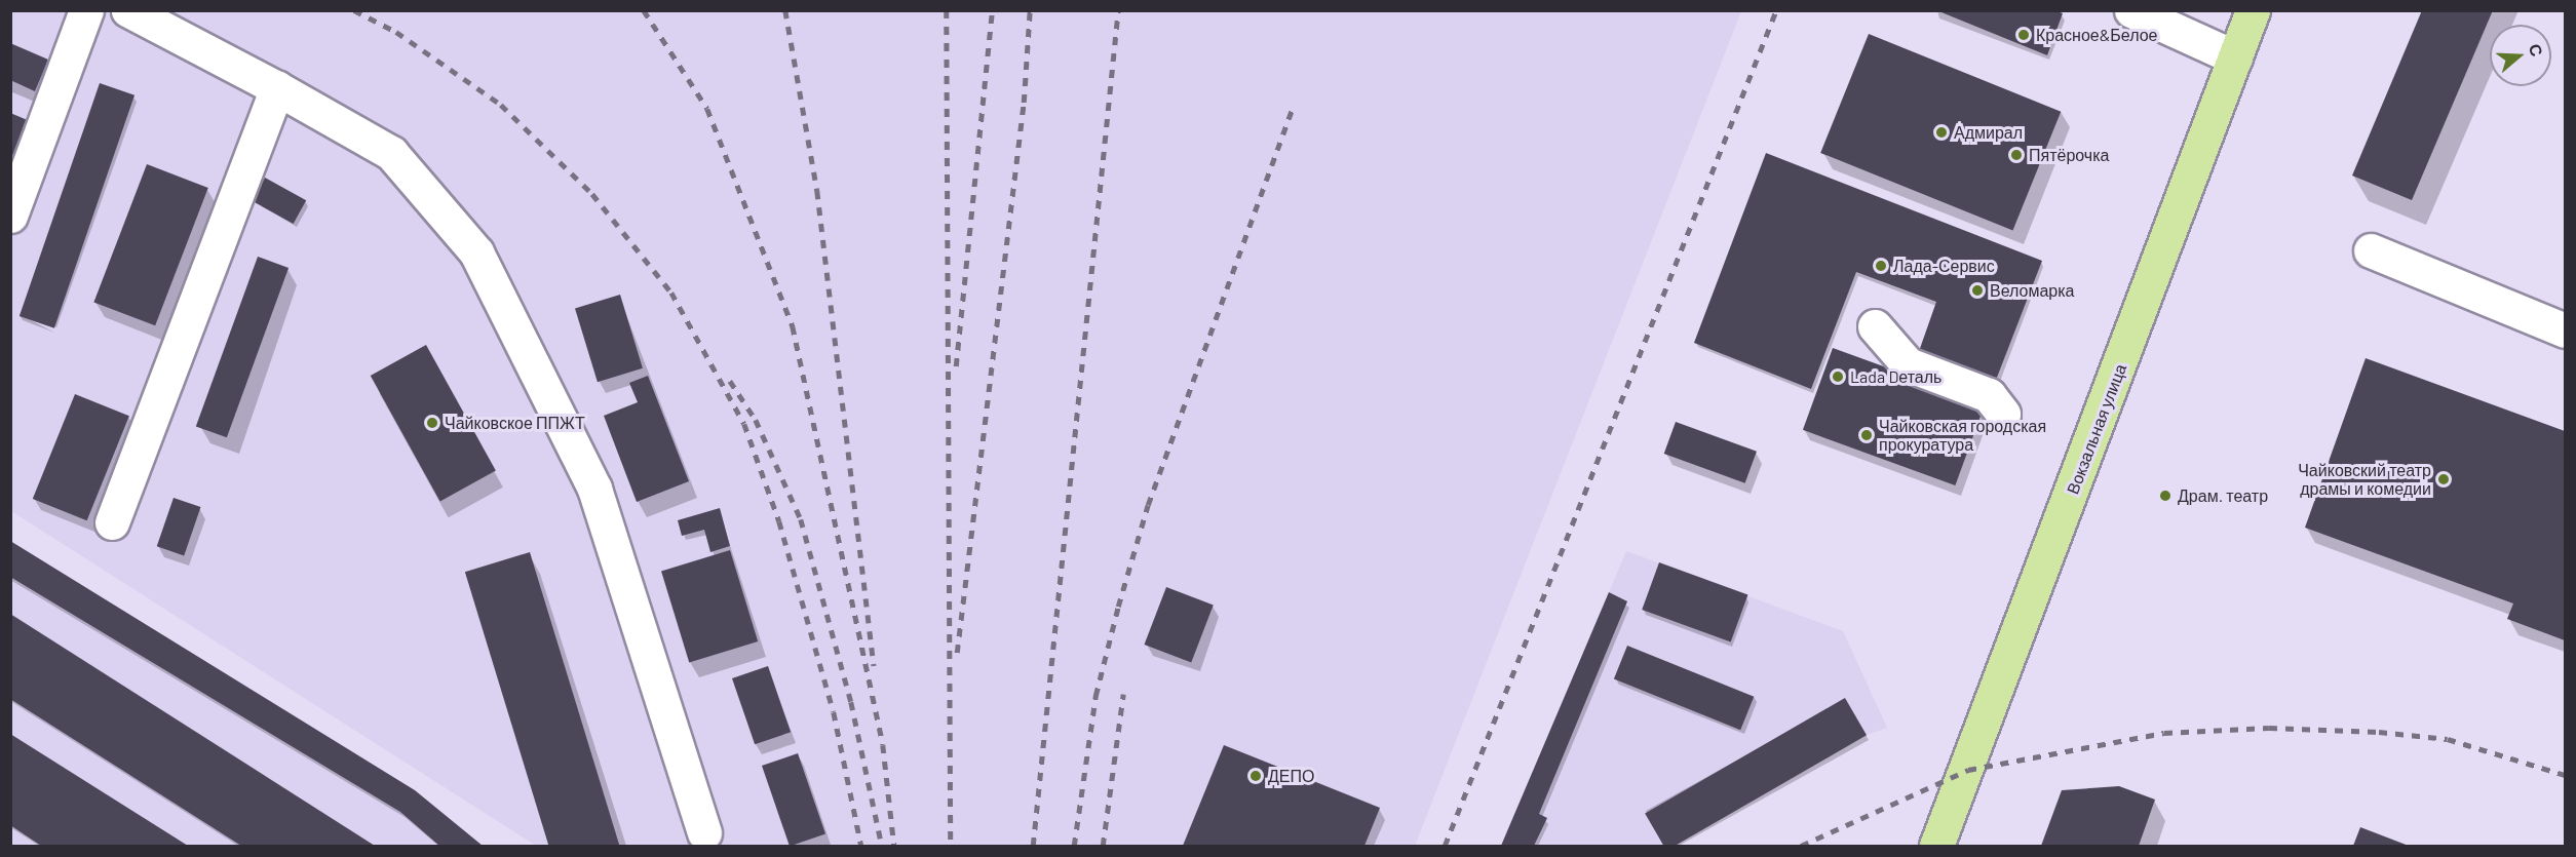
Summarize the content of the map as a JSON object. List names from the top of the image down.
{
  "streets": {
    "main road": ["Вокзальная улица"]
  },
  "places": [
    "Красное&Белое",
    "Адмирал",
    "Пятёрочка",
    "Лада-Сервис",
    "Веломарка",
    "Lada Dеталь",
    "Чайковское ППЖТ",
    "Чайковская городская прокуратура",
    "Чайковский театр драмы и комедии",
    "Драм. театр",
    "ДЕПО"
  ],
  "north": "right"
}
